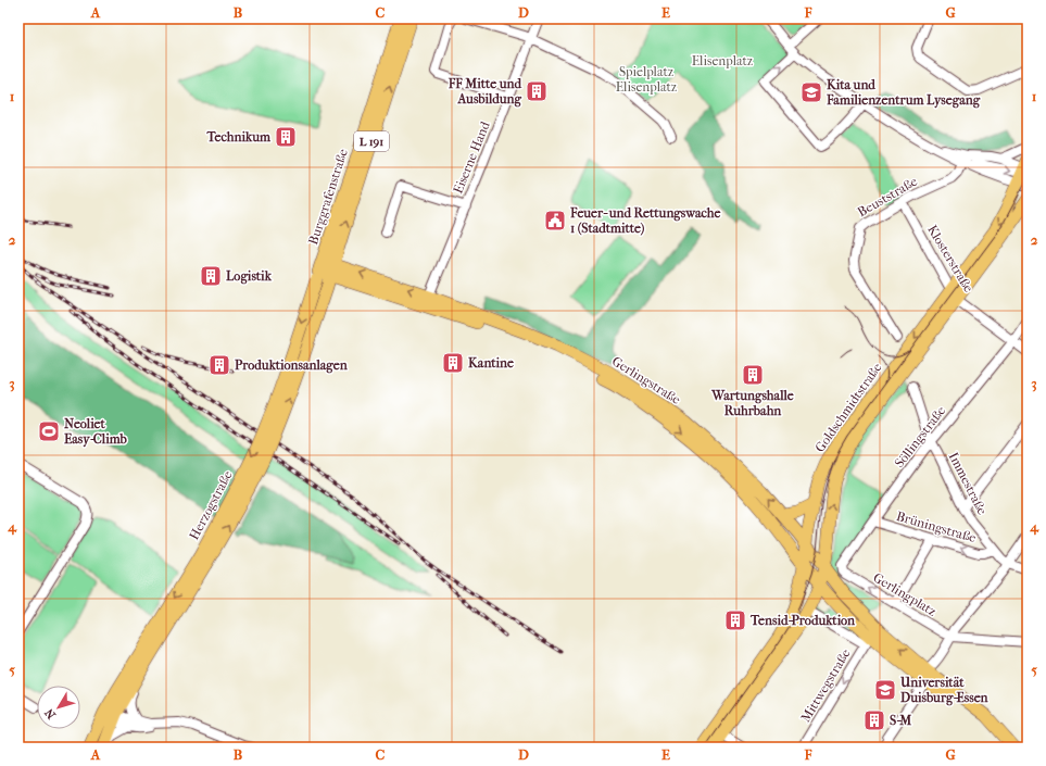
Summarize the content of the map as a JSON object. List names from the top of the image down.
{
  "streets": {
    "main road": [
      "L 191",
      "Burggrafenstraße",
      "Gerlingstraße",
      "Goldschmidtstraße",
      "Herzogstraße"
    ],
    "street": [
      "Eiserne Hand",
      "Beuststraße",
      "Klosterstraße",
      "Söllingstraße",
      "Immestraße",
      "Brüningstraße",
      "Gerlingplatz",
      "Mittwegstraße"
    ]
  },
  "crossings": [
    ["Eiserne Hand", "Gerlingstraße"],
    ["Burggrafenstraße", "Gerlingstraße"],
    ["Burggrafenstraße", "Herzogstraße"],
    ["Beuststraße", "Klosterstraße"],
    ["Klosterstraße", "Goldschmidtstraße"],
    ["Klosterstraße", "Söllingstraße"],
    ["Gerlingstraße", "Goldschmidtstraße"],
    ["Gerlingstraße", "Herzogstraße"],
    ["Gerlingstraße", "Mittwegstraße"],
    ["Söllingstraße", "Immestraße"],
    ["Söllingstraße", "Brüningstraße"],
    ["Söllingstraße", "Gerlingplatz"],
    ["Immestraße", "Brüningstraße"]
  ],
  "one_way": ["Brüningstraße", "Gerlingplatz"],
  "parks": ["Elisenplatz", "Spielplatz Elisenplatz"],
  "places": {
    "building": [
      "FF Mitte und Ausbildung",
      "Technikum",
      "Logistik",
      "Kantine",
      "Produktionsanlagen",
      "Wartungshalle Ruhrbahn",
      "Tensid-Produktion",
      "S-M"
    ],
    "school or university": ["Kita und Familienzentrum Lysegang", "Universität Duisburg-Essen"],
    "public building": ["Feuer- und Rettungswache 1 (Stadtmitte)"],
    "sports": ["Neoliet Easy-Climb"]
  },
  "north": "bottom left",
  "grid": {
    "columns": [
      "A",
      "B",
      "C",
      "D",
      "E",
      "F",
      "G"
    ],
    "rows": [
      "1",
      "2",
      "3",
      "4",
      "5"
    ]
  }
}
